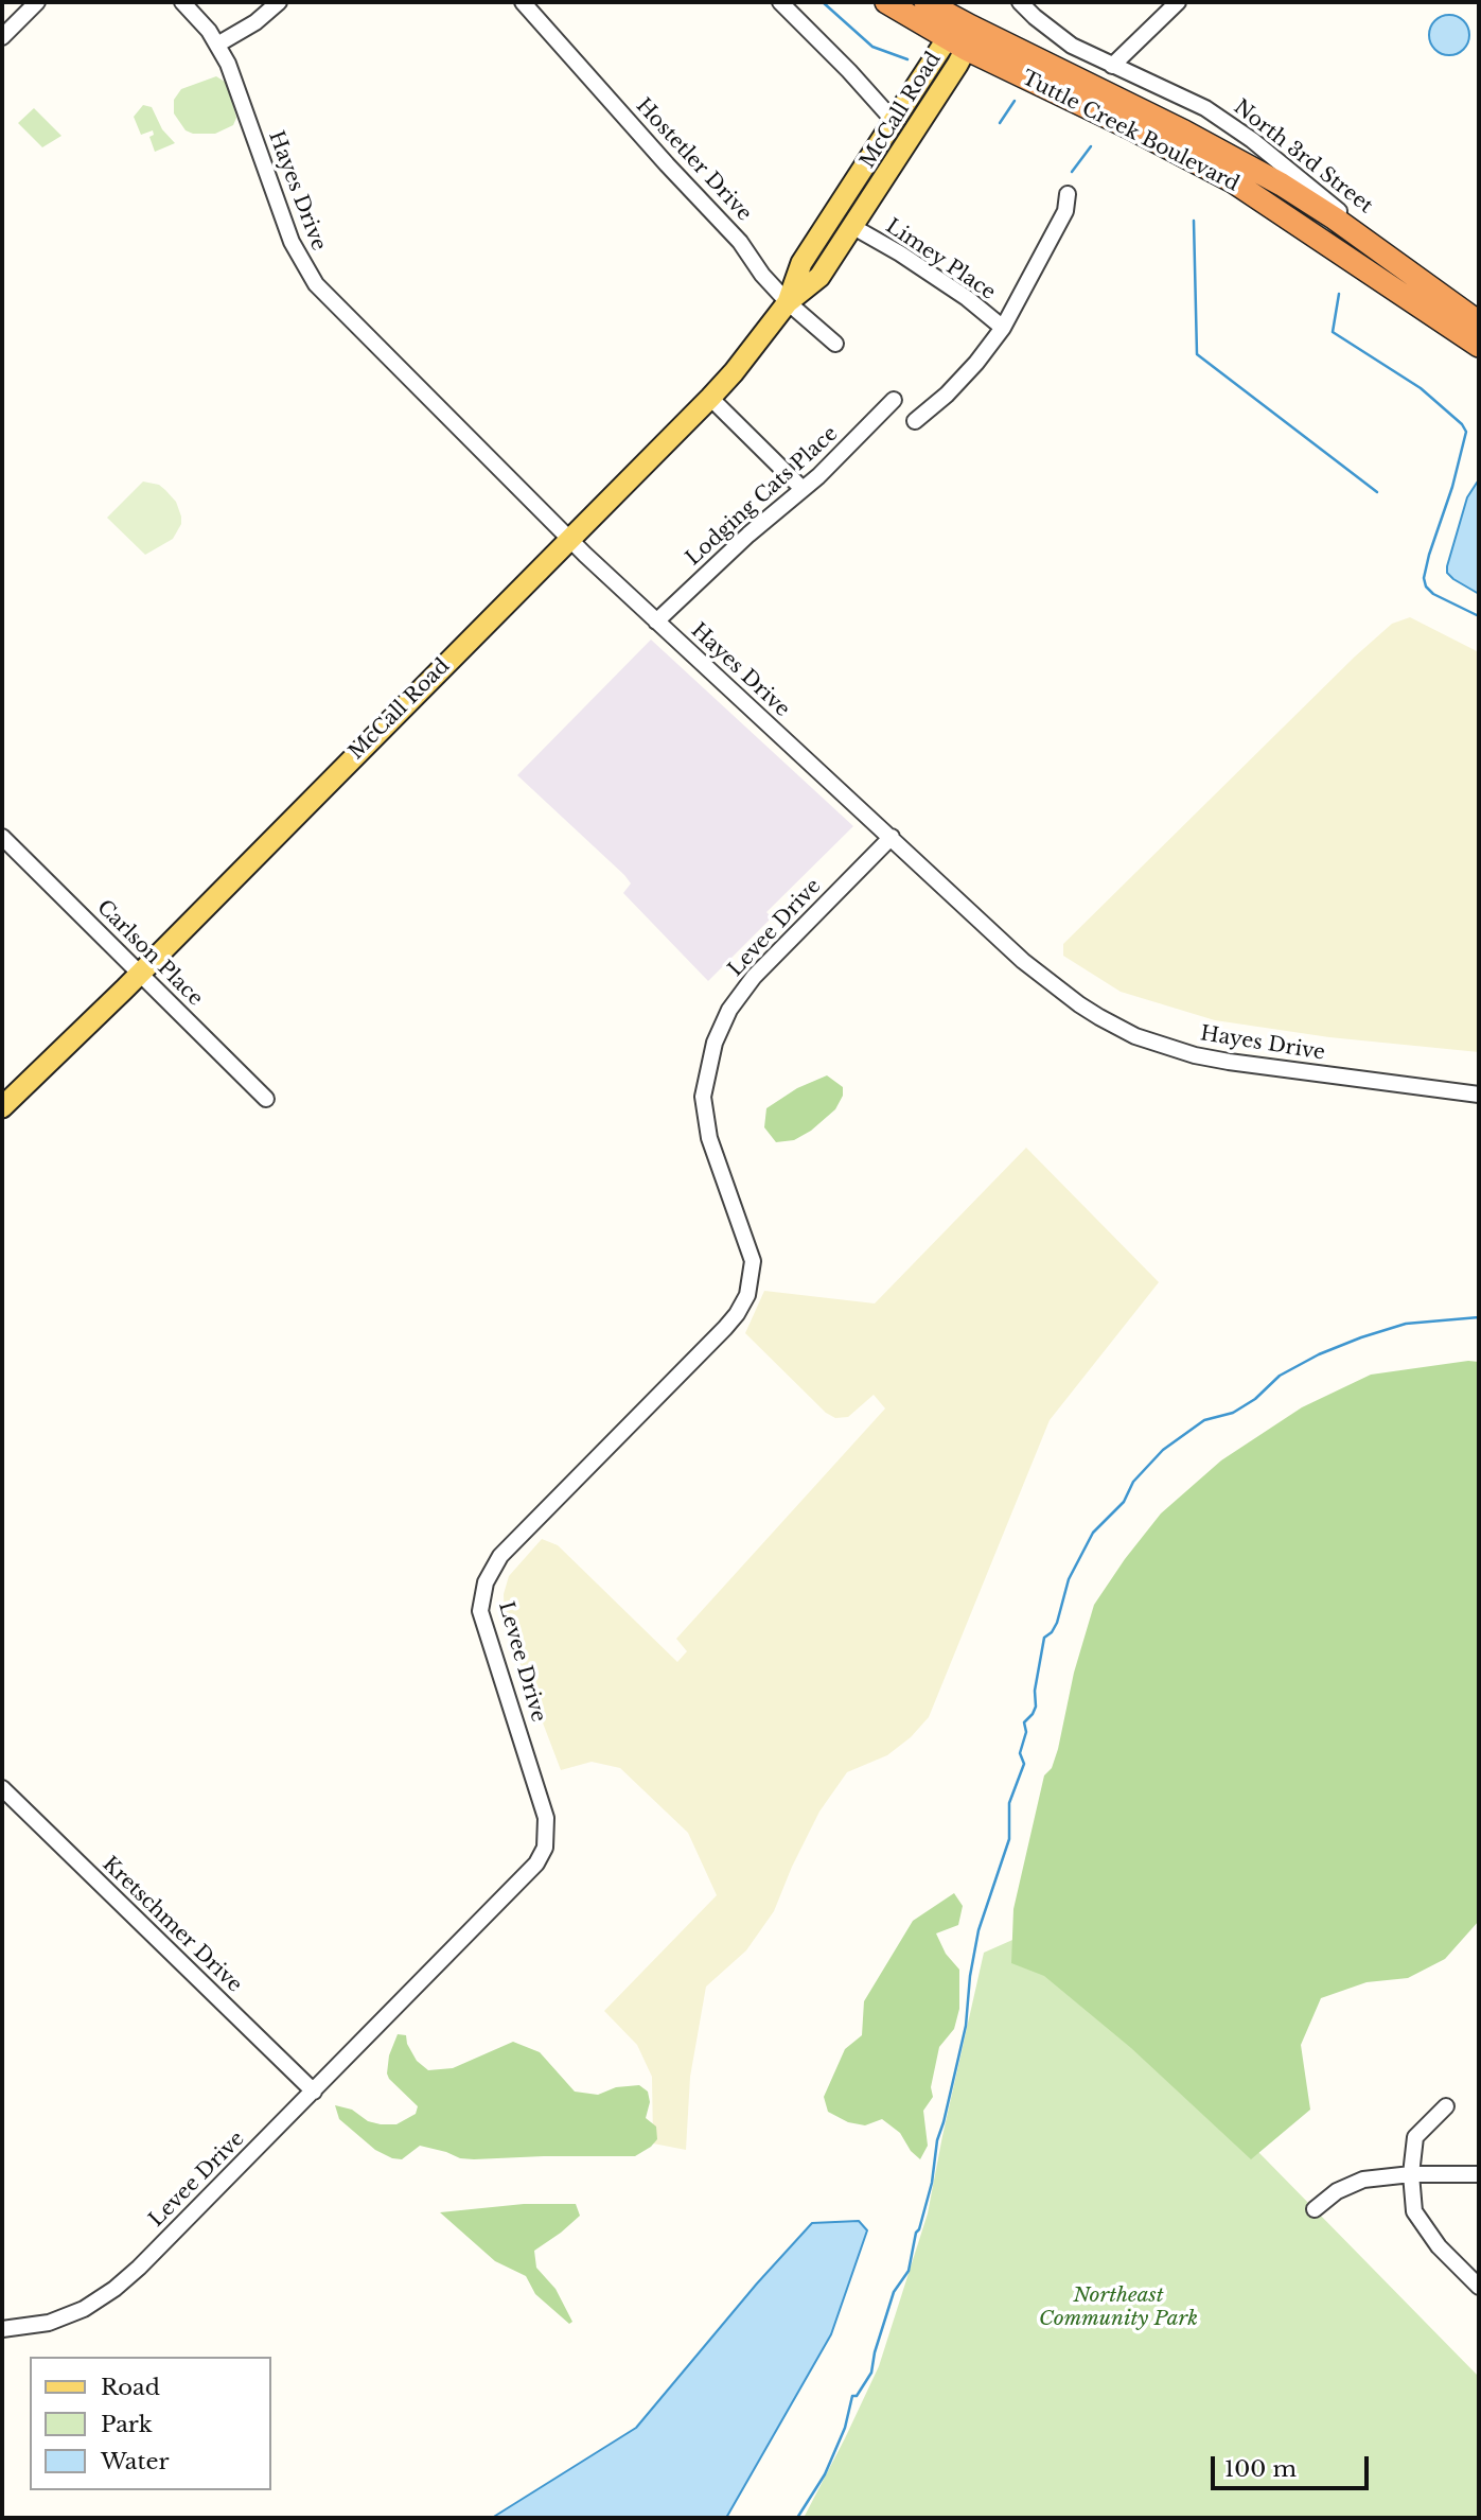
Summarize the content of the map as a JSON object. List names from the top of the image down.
{
  "streets": {
    "highway": ["Tuttle Creek Boulevard"],
    "main road": ["McCall Road"],
    "street": [
      "North 3rd Street",
      "Hostetler Drive",
      "Hayes Drive",
      "Limey Place",
      "Lodging Cats Place",
      "Levee Drive",
      "Carlson Place",
      "Kretschmer Drive"
    ]
  },
  "crossings": [
    ["McCall Road", "Tuttle Creek Boulevard"],
    ["McCall Road", "Hostetler Drive"],
    ["McCall Road", "Hayes Drive"],
    ["McCall Road", "Limey Place"],
    ["McCall Road", "Carlson Place"],
    ["Tuttle Creek Boulevard", "North 3rd Street"],
    ["Hayes Drive", "Lodging Cats Place"],
    ["Hayes Drive", "Levee Drive"],
    ["Levee Drive", "Kretschmer Drive"]
  ],
  "parks": ["Northeast Community Park"],
  "legend": ["Road", "Park", "Water"],
  "scale_bar": "100 m"
}
